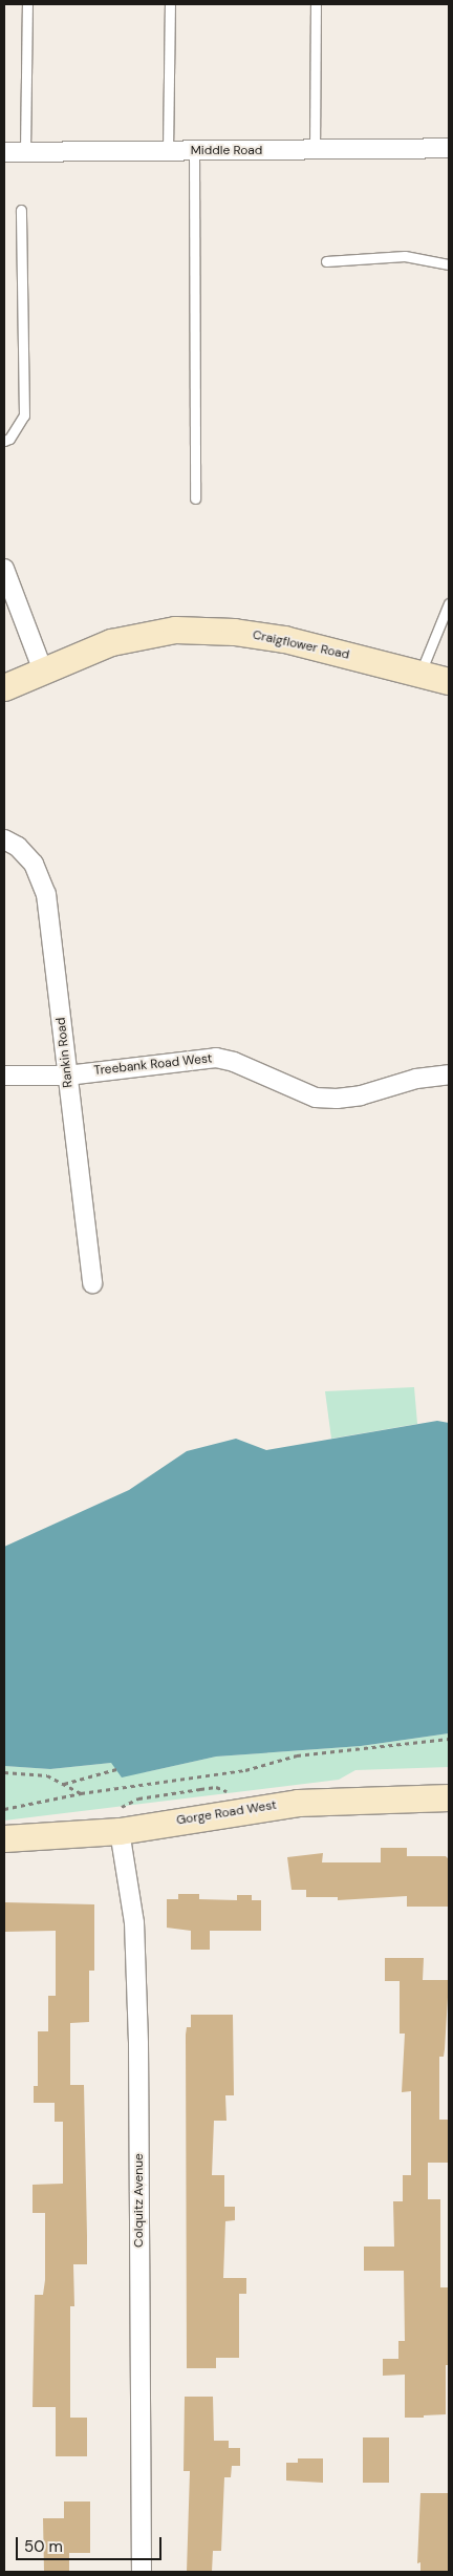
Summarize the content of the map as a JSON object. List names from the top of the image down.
{
  "streets": {
    "main road": ["Craigflower Road", "Gorge Road West"],
    "street": [
      "Middle Road",
      "Rankin Road",
      "Treebank Road West",
      "Colquitz Avenue"
    ]
  },
  "crossings": [
    ["Rankin Road", "Treebank Road West"],
    ["Gorge Road West", "Colquitz Avenue"]
  ],
  "scale_bar": "50 m"
}
